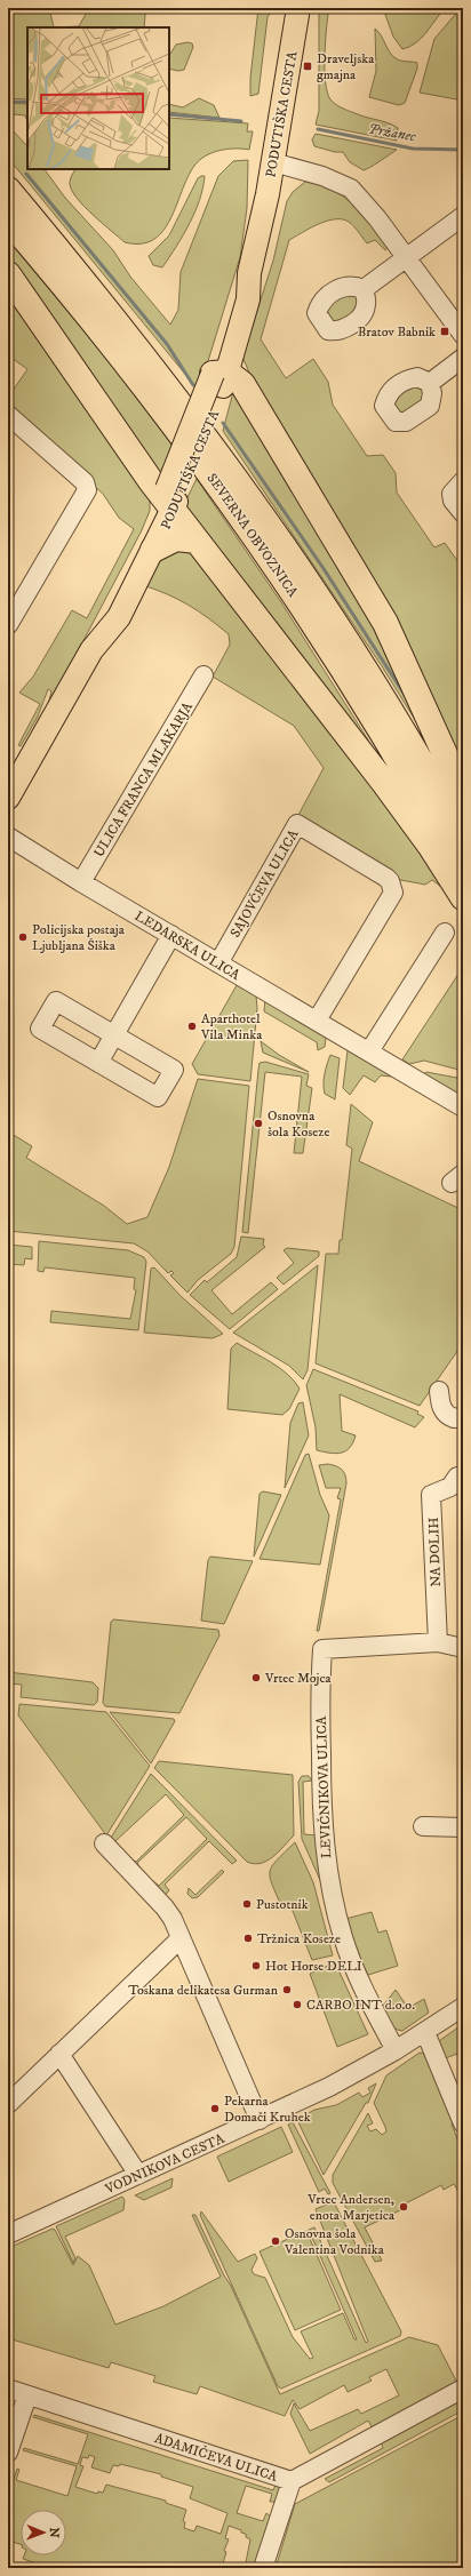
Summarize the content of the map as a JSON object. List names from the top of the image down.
{
  "streets": {
    "highway": ["SEVERNA OBVOZNICA"],
    "main road": ["PODUTIŠKA CESTA"],
    "street": [
      "ULICA FRANCA MLAKARJA",
      "SAJOVČEVA ULICA",
      "LEDARSKA ULICA",
      "NA DOLIH",
      "LEVIČNIKOVA ULICA",
      "VODNIKOVA CESTA",
      "ADAMIČEVA ULICA"
    ]
  },
  "crossings": [
    ["ULICA FRANCA MLAKARJA", "LEDARSKA ULICA"],
    ["SAJOVČEVA ULICA", "LEDARSKA ULICA"],
    ["NA DOLIH", "LEVIČNIKOVA ULICA"],
    ["LEVIČNIKOVA ULICA", "VODNIKOVA CESTA"]
  ],
  "water": ["Pržanec"],
  "places": {
    "transit": ["Draveljska gmajna", "Bratov Babnik"],
    "other": [
      "Policijska postaja Ljubljana Šiška",
      "Aparthotel Vila Minka",
      "Osnovna šola Koseze",
      "Vrtec Mojca",
      "Pustotnik",
      "Tržnica Koseze",
      "Hot Horse DELI",
      "Toskana delikatesa Gurman",
      "CARBO INT d.o.o.",
      "Pekarna Domači Kruhek",
      "Vrtec Andersen, enota Marjetica",
      "Osnovna šola Valentina Vodnika"
    ]
  },
  "north": "right"
}
